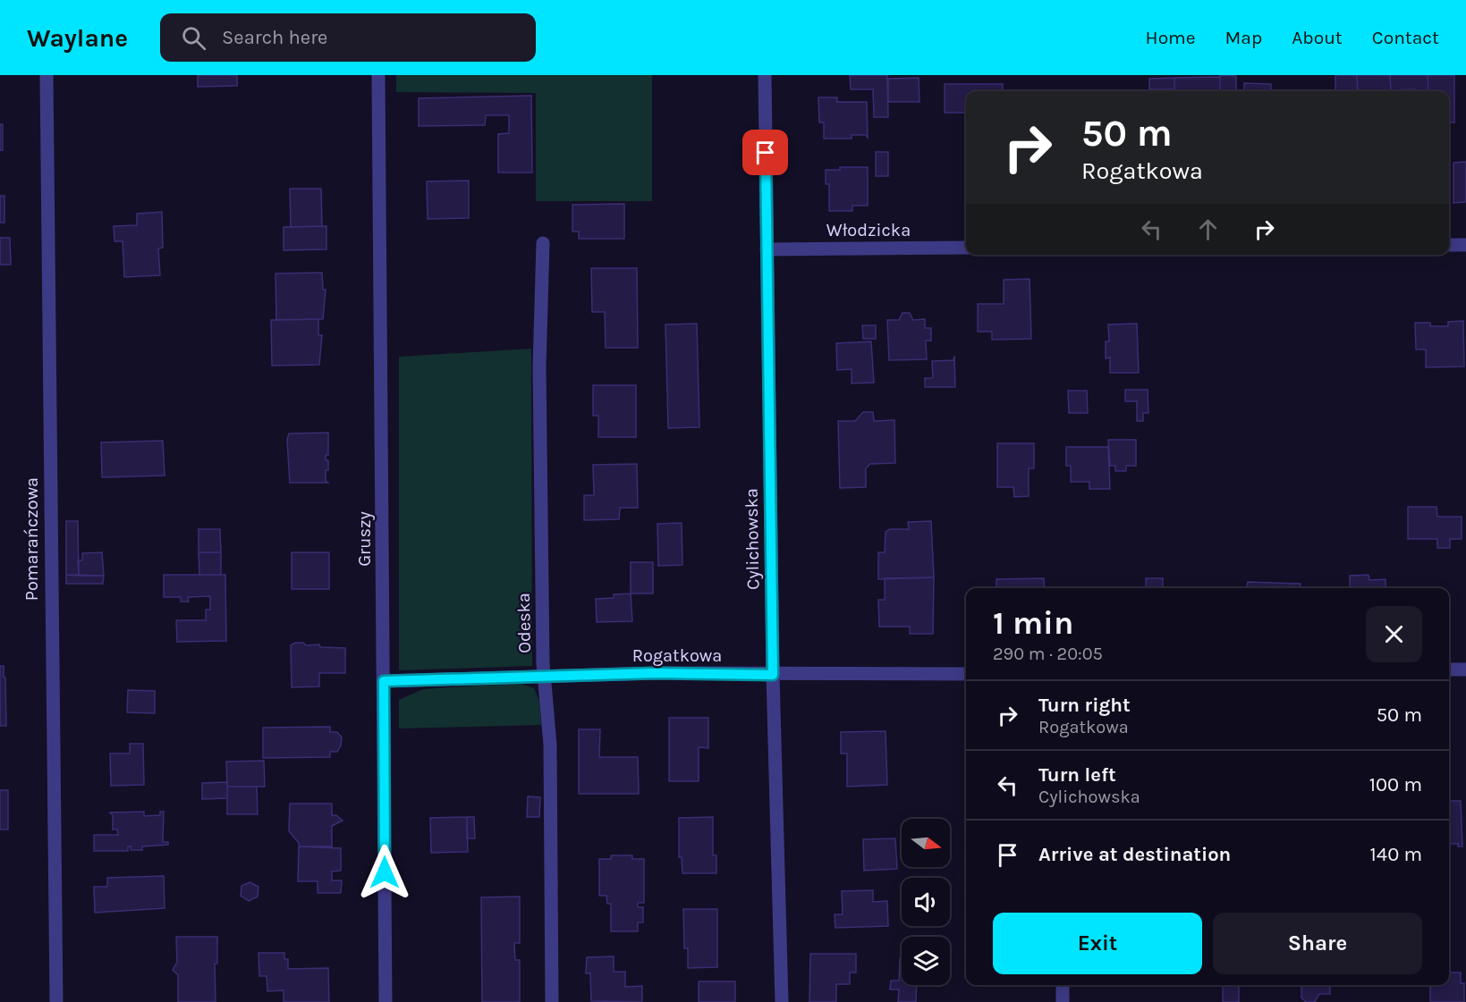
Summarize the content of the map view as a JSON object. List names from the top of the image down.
{
  "streets": {
    "street": [
      "Włodzicka",
      "Pomarańczowa",
      "Gruszy",
      "Cylichowska",
      "Odeska",
      "Rogatkowa"
    ]
  },
  "crossings": [
    ["Włodzicka", "Cylichowska"],
    ["Gruszy", "Rogatkowa"],
    ["Cylichowska", "Rogatkowa"],
    ["Odeska", "Rogatkowa"]
  ],
  "north": "right",
  "page": {
    "header": "Waylane",
    "search": "Search here",
    "nav": [
      "Home",
      "Map",
      "About",
      "Contact"
    ],
    "turn": ["50 m", "Rogatkowa"],
    "heading": ["1 min", "290 m · 20:05"],
    "list": [
      {
        "name": "Turn right",
        "note": "Rogatkowa",
        "value": "50 m"
      },
      {
        "name": "Turn left",
        "note": "Cylichowska",
        "value": "100 m"
      },
      {
        "name": "Arrive at destination",
        "value": "140 m"
      }
    ],
    "buttons": ["Exit", "Share"]
  }
}
